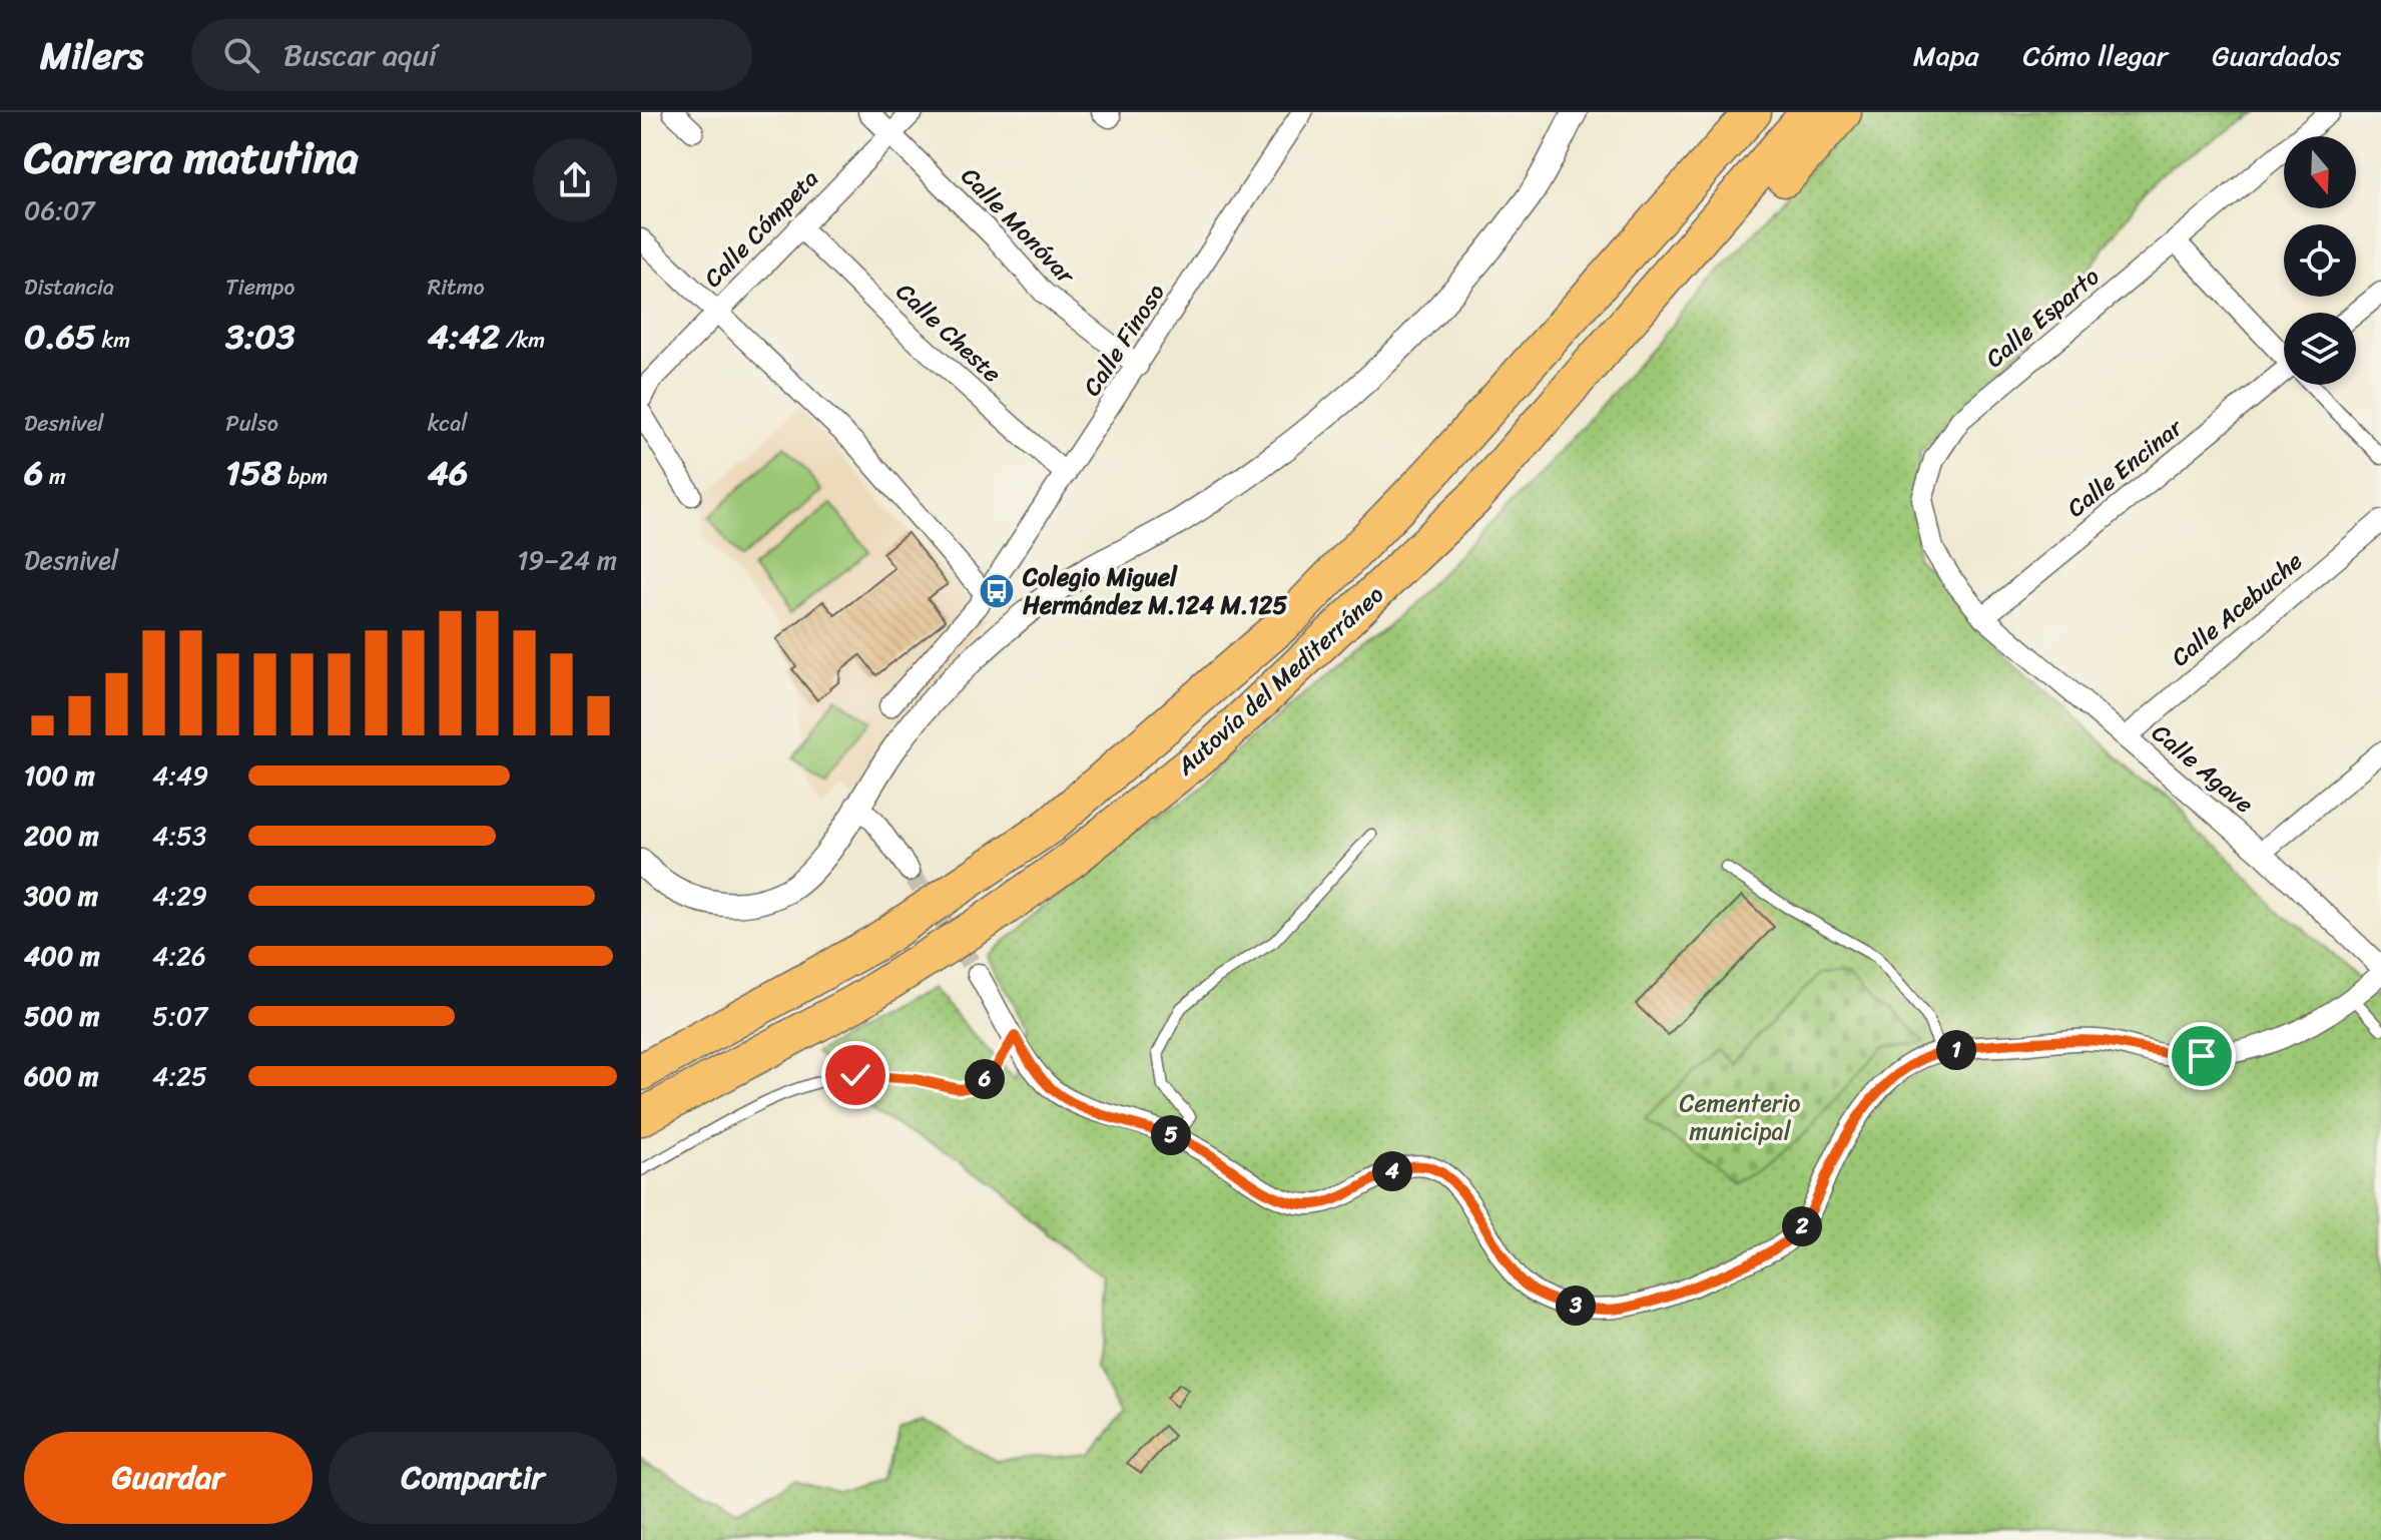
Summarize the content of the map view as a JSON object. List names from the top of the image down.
{
  "streets": {
    "highway": ["Autovía del Mediterráneo"],
    "street": [
      "Calle Monóvar",
      "Calle Cómpeta",
      "Calle Esparto",
      "Calle Cheste",
      "Calle Finoso",
      "Calle Encinar",
      "Calle Acebuche",
      "Calle Agave"
    ]
  },
  "crossings": [
    ["Calle Monóvar", "Calle Cómpeta"],
    ["Calle Monóvar", "Calle Finoso"],
    ["Calle Cómpeta", "Calle Cheste"],
    ["Calle Esparto", "Calle Encinar"],
    ["Calle Esparto", "Calle Agave"],
    ["Calle Cheste", "Calle Finoso"],
    ["Calle Encinar", "Calle Agave"],
    ["Calle Acebuche", "Calle Agave"]
  ],
  "parks": ["Cementerio municipal"],
  "places": {
    "bus stop": ["Colegio Miguel Hermández M.124 M.125"]
  },
  "north": "bottom",
  "page": {
    "header": "Milers",
    "search": "Buscar aquí",
    "nav": ["Mapa", "Cómo llegar", "Guardados"],
    "heading": ["Carrera matutina", "06:07"],
    "stats": [
      ["Distancia", "0.65 km"],
      ["Tiempo", "3:03"],
      ["Ritmo", "4:42 /km"],
      ["Desnivel", "6 m"],
      ["Pulso", "158 bpm"],
      ["kcal", "46"]
    ],
    "chart": ["Desnivel", "19–24 m"],
    "list": [
      {
        "name": "100 m",
        "note": "4:49"
      },
      {
        "name": "200 m",
        "note": "4:53"
      },
      {
        "name": "300 m",
        "note": "4:29"
      },
      {
        "name": "400 m",
        "note": "4:26"
      },
      {
        "name": "500 m",
        "note": "5:07"
      },
      {
        "name": "600 m",
        "note": "4:25"
      }
    ],
    "pins": [
      "1",
      "6",
      "5",
      "4",
      "2",
      "3"
    ],
    "buttons": ["Guardar", "Compartir"]
  }
}
